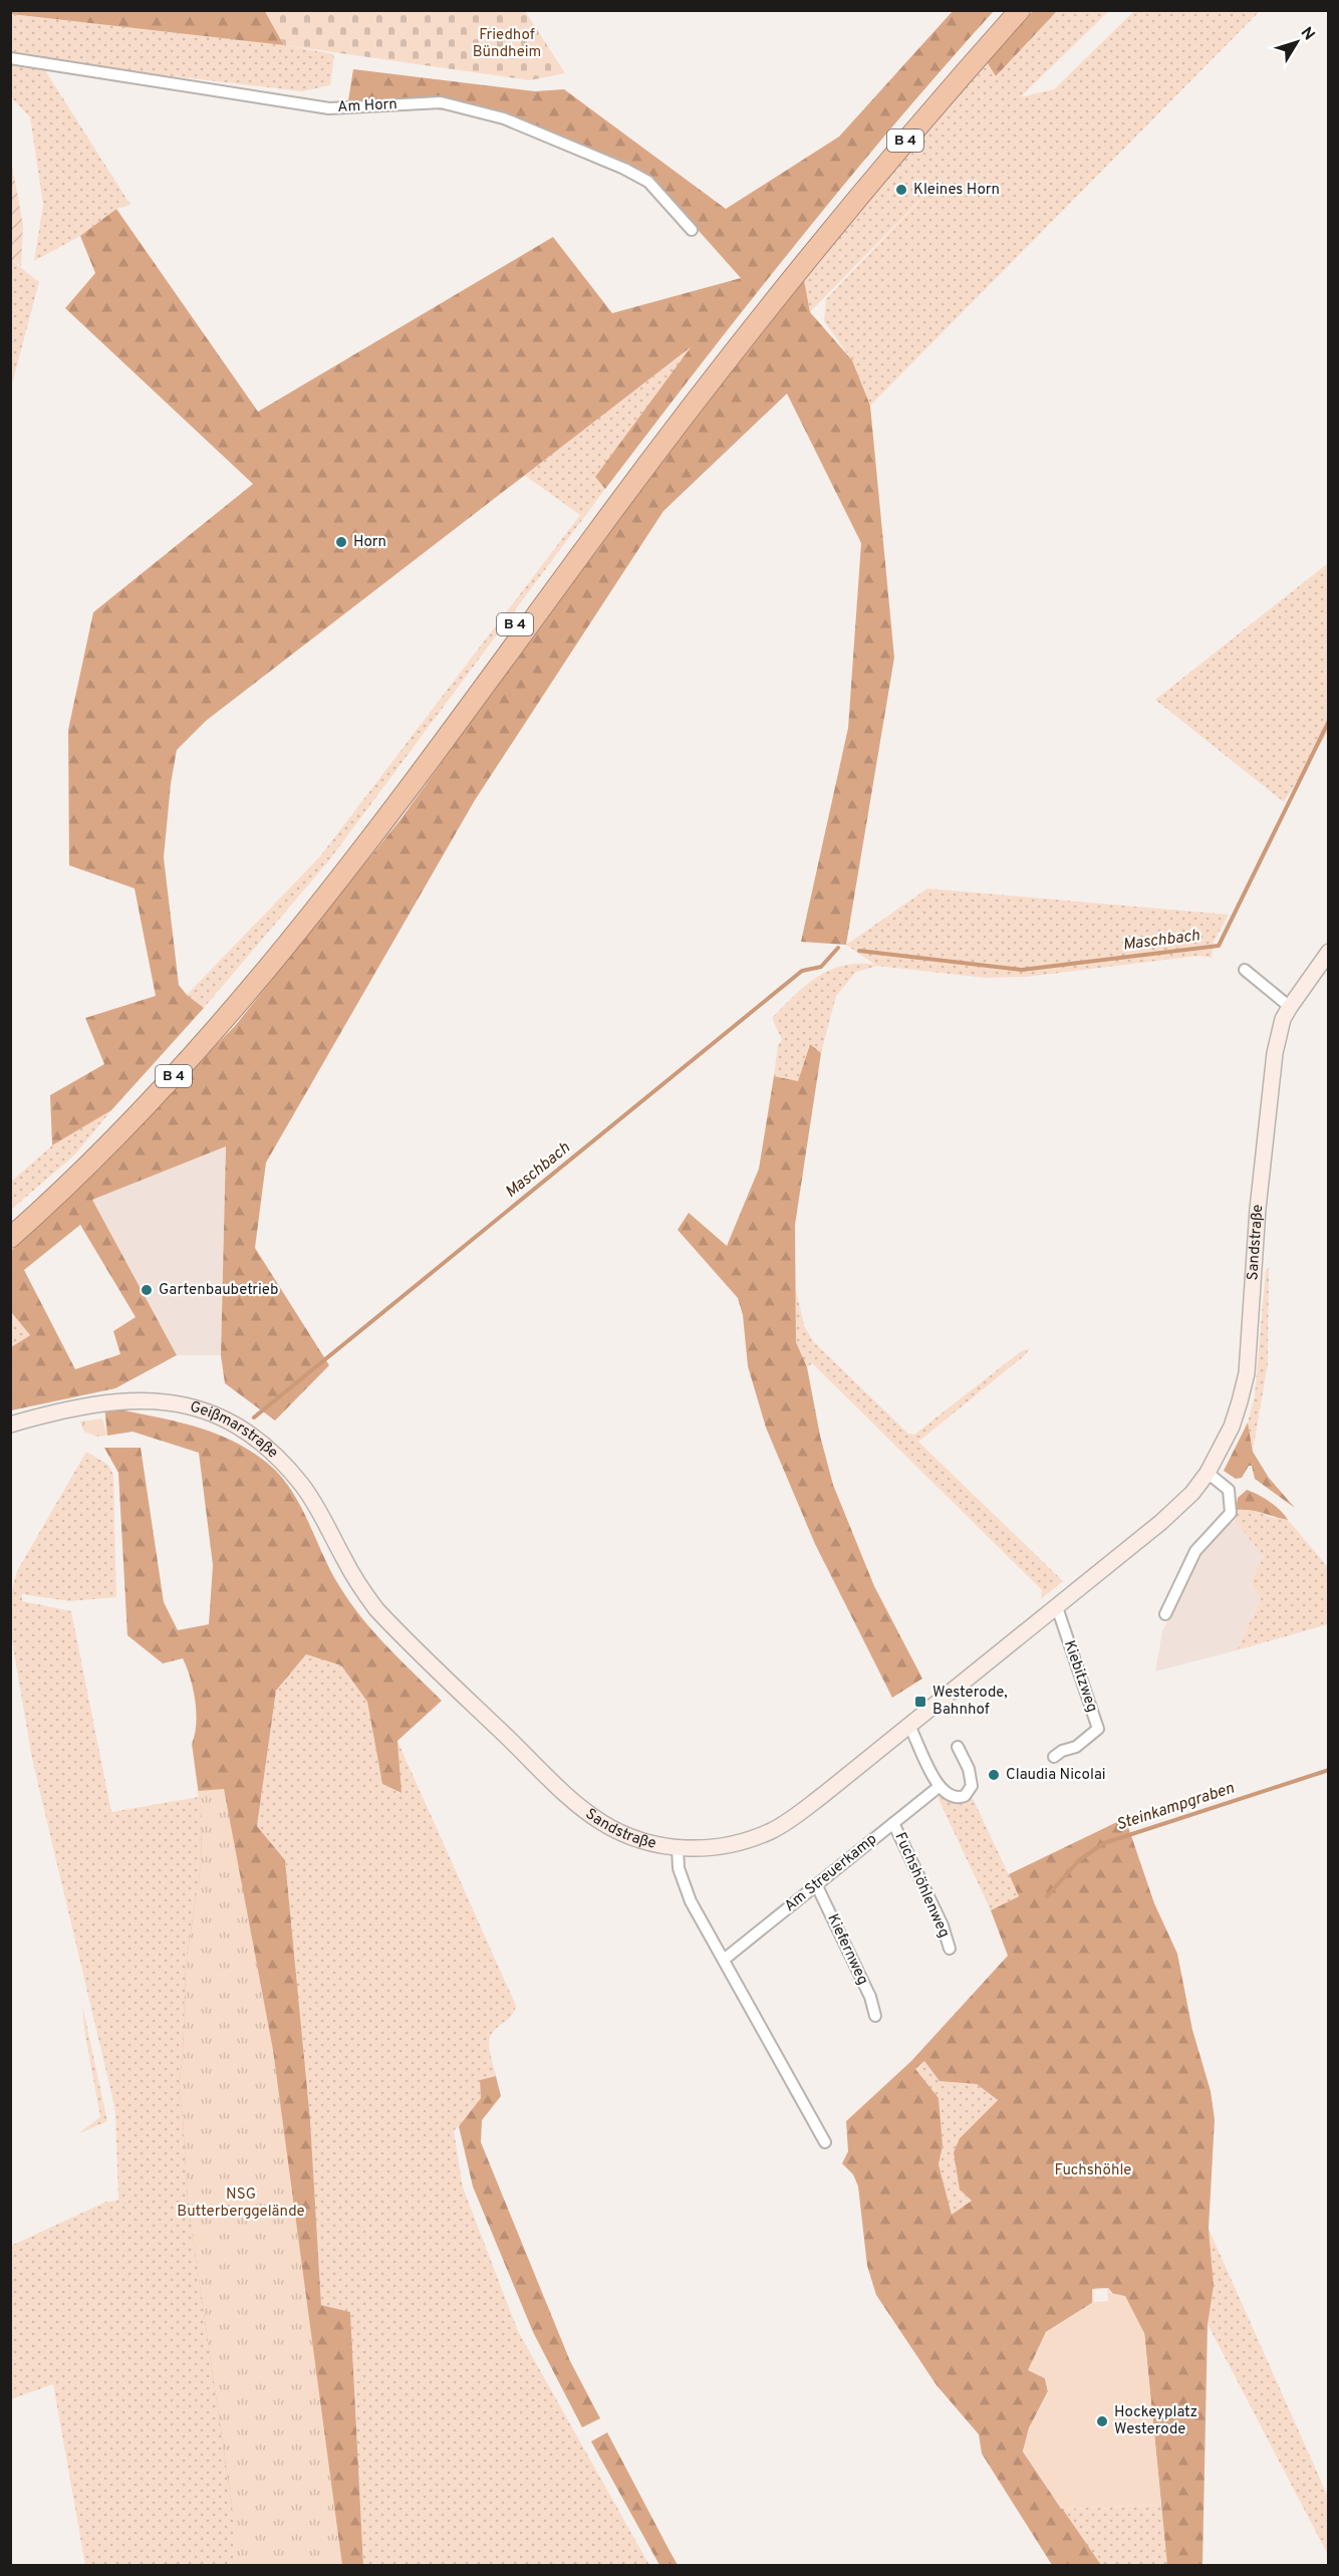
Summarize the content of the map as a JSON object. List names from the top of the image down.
{
  "streets": {
    "highway": ["B 4"],
    "street": [
      "Am Horn",
      "Sandstraße",
      "Geißmarstraße",
      "Kiebitzweg",
      "Am Streuerkamp",
      "Fuchshöhlenweg",
      "Kiefernweg"
    ]
  },
  "crossings": [
    ["Sandstraße", "Geißmarstraße"],
    ["Sandstraße", "Kiebitzweg"],
    ["Am Streuerkamp", "Fuchshöhlenweg"],
    ["Am Streuerkamp", "Kiefernweg"]
  ],
  "water": ["Maschbach", "Steinkampgraben"],
  "parks": ["Friedhof Bündheim", "Fuchshöhle", "NSG Butterberggelände"],
  "places": {
    "other": [
      "Kleines Horn",
      "Horn",
      "Gartenbaubetrieb",
      "Claudia Nicolai",
      "Hockeyplatz Westerode"
    ],
    "transit": ["Westerode, Bahnhof"]
  },
  "north": "top right"
}
